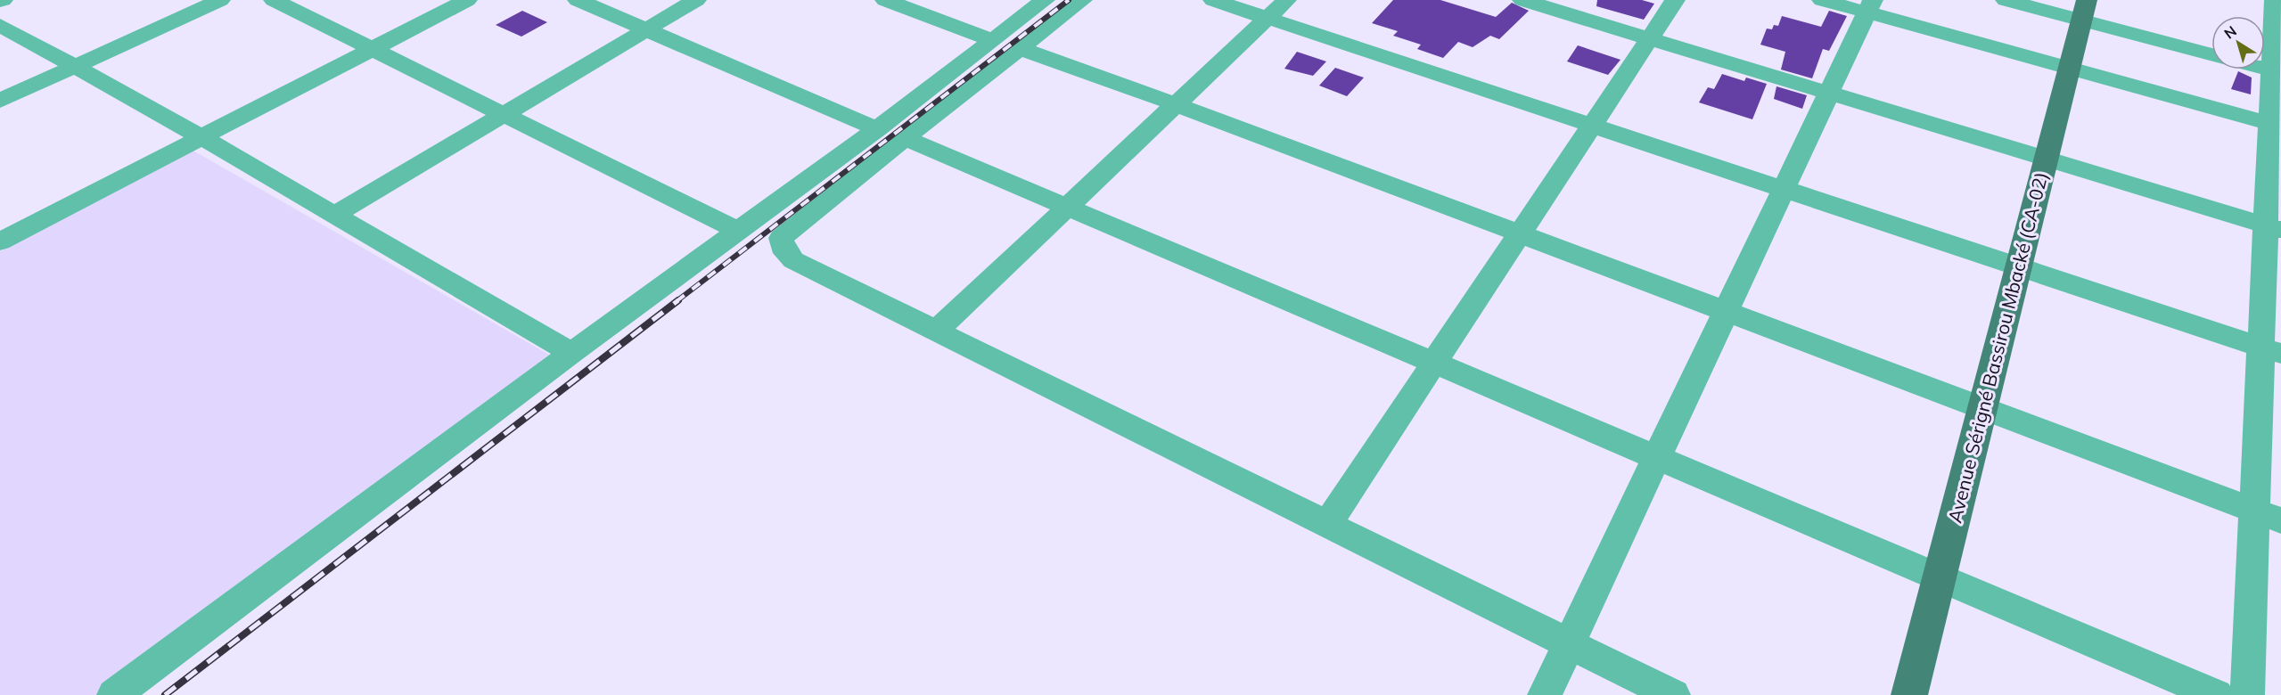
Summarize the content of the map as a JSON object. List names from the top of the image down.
{
  "streets": {
    "main road": ["Avenue Sérigné Bassirou Mbacké (CA-02)"]
  },
  "north": "top left"
}
